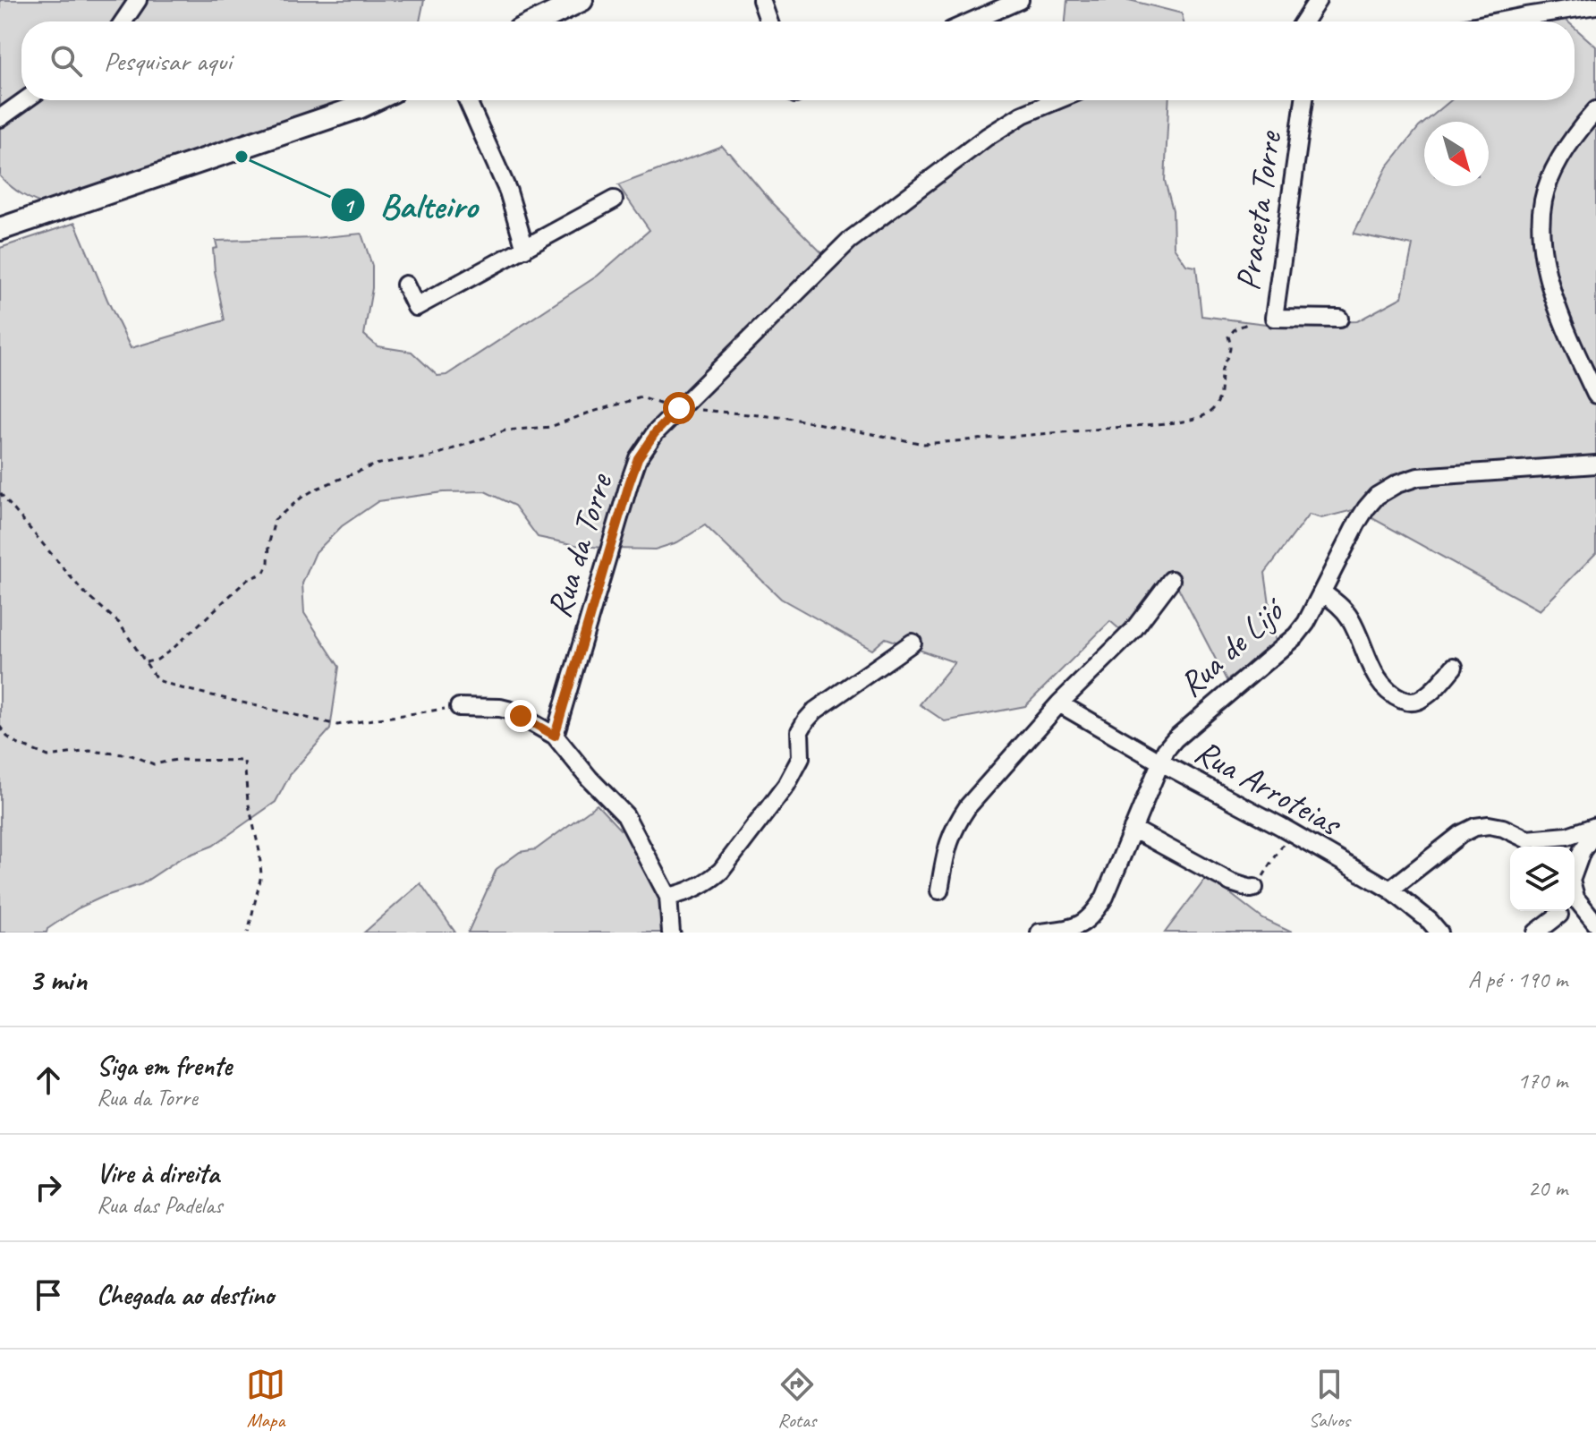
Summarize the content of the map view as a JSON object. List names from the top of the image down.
{
  "streets": {
    "street": [
      "Praceta Torre",
      "Rua da Torre",
      "Rua de Lijó",
      "Rua Arroteias"
    ]
  },
  "crossings": [
    ["Rua de Lijó", "Rua Arroteias"]
  ],
  "places": ["Balteiro"],
  "north": "bottom right",
  "page": {
    "search": "Pesquisar aqui",
    "heading": ["3 min", "A pé · 190 m"],
    "list": [
      ["Siga em frente", "Rua da Torre", "170 m"],
      ["Vire à direita", "Rua das Padelas", "20 m"],
      "Chegada ao destino"
    ],
    "nav": ["Mapa", "Rotas", "Salvos"]
  }
}
